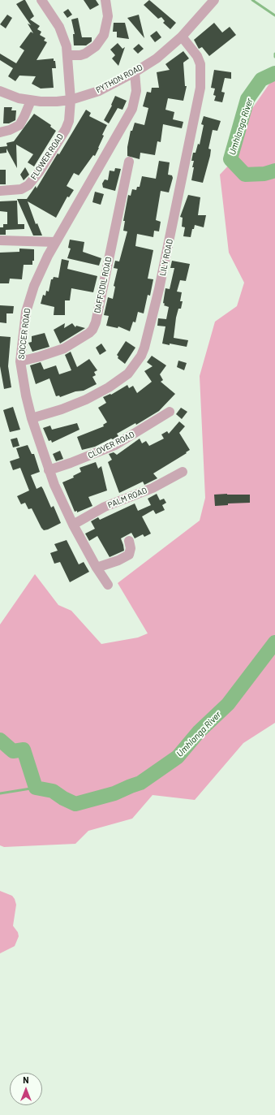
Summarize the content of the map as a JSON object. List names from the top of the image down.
{
  "streets": {
    "street": [
      "PYTHON ROAD",
      "FLOWER ROAD",
      "LILY ROAD",
      "DAFFODIL ROAD",
      "SOCCER ROAD",
      "CLOVER ROAD",
      "PALM ROAD"
    ]
  },
  "crossings": [
    ["PYTHON ROAD", "FLOWER ROAD"],
    ["PYTHON ROAD", "LILY ROAD"],
    ["PYTHON ROAD", "SOCCER ROAD"],
    ["LILY ROAD", "SOCCER ROAD"],
    ["DAFFODIL ROAD", "SOCCER ROAD"],
    ["SOCCER ROAD", "CLOVER ROAD"],
    ["SOCCER ROAD", "PALM ROAD"]
  ],
  "water": ["Umhlanga River"],
  "north": "top"
}
